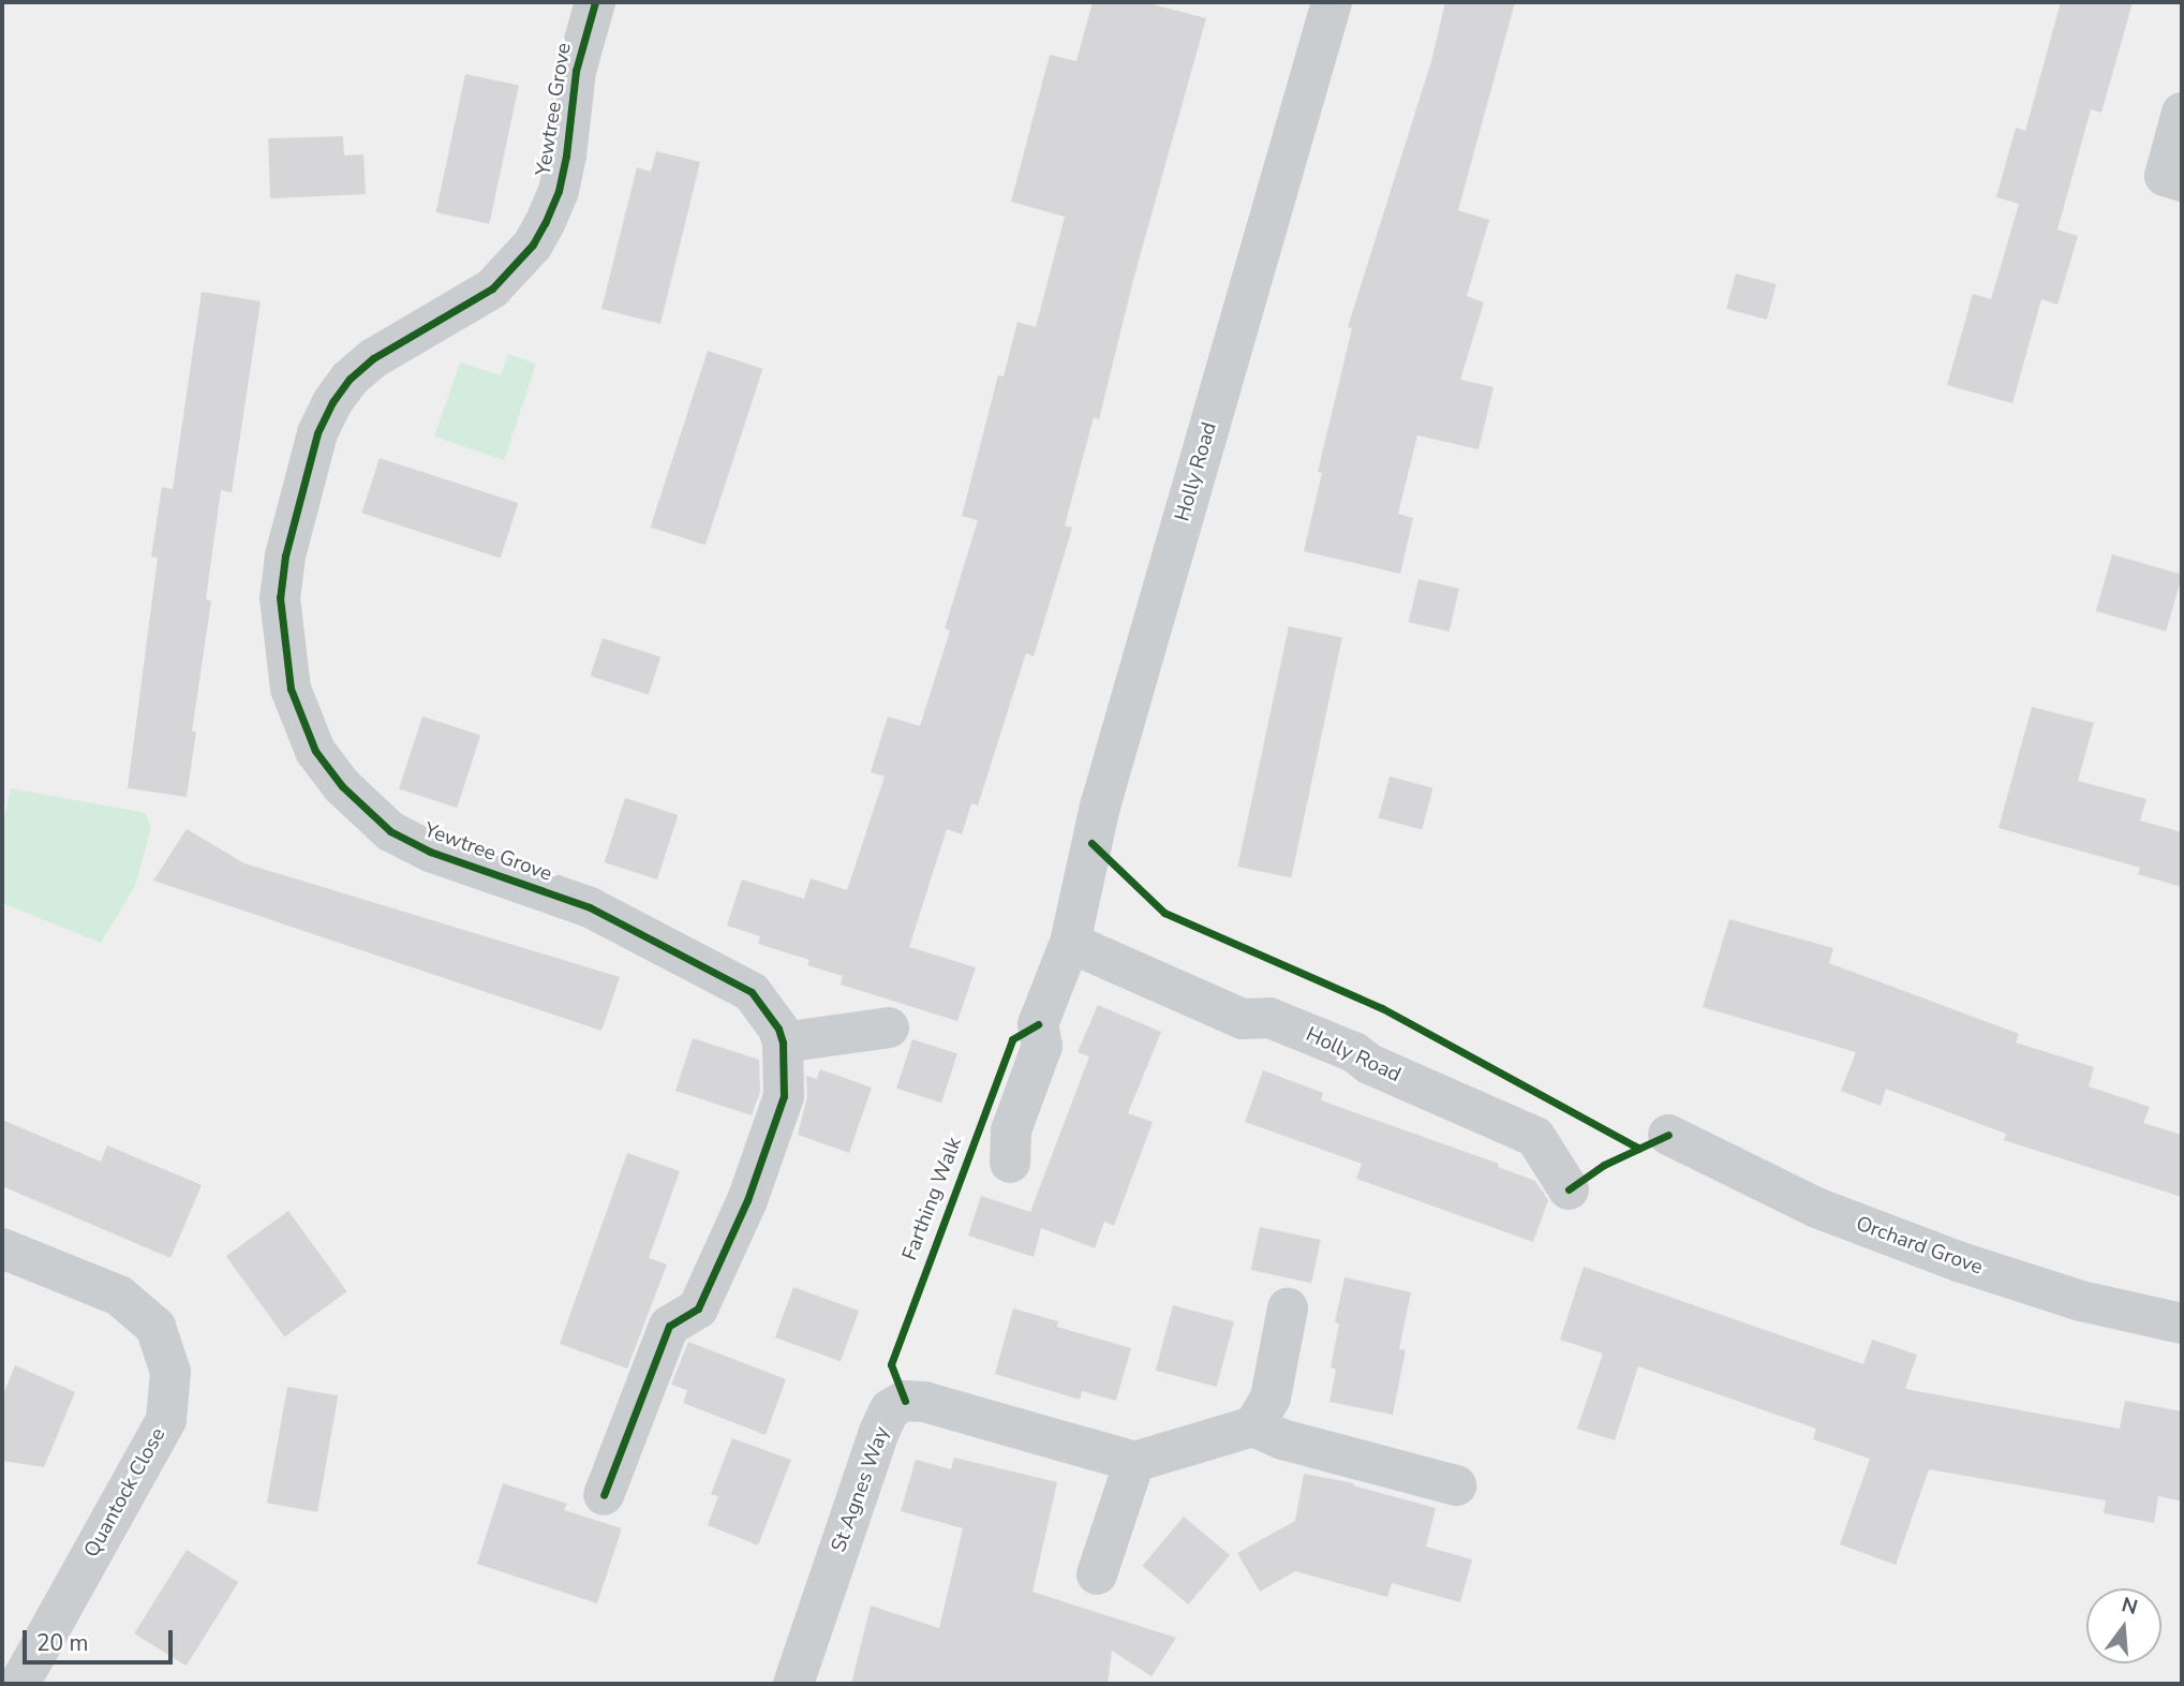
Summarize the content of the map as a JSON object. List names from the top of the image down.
{
  "streets": {
    "street": [
      "Yewtree Grove",
      "Holly Road",
      "Orchard Grove",
      "St Agnes Way",
      "Quantock Close"
    ],
    "cycle path": ["Farthing Walk"]
  },
  "scale_bar": "20 m",
  "north": "top"
}
